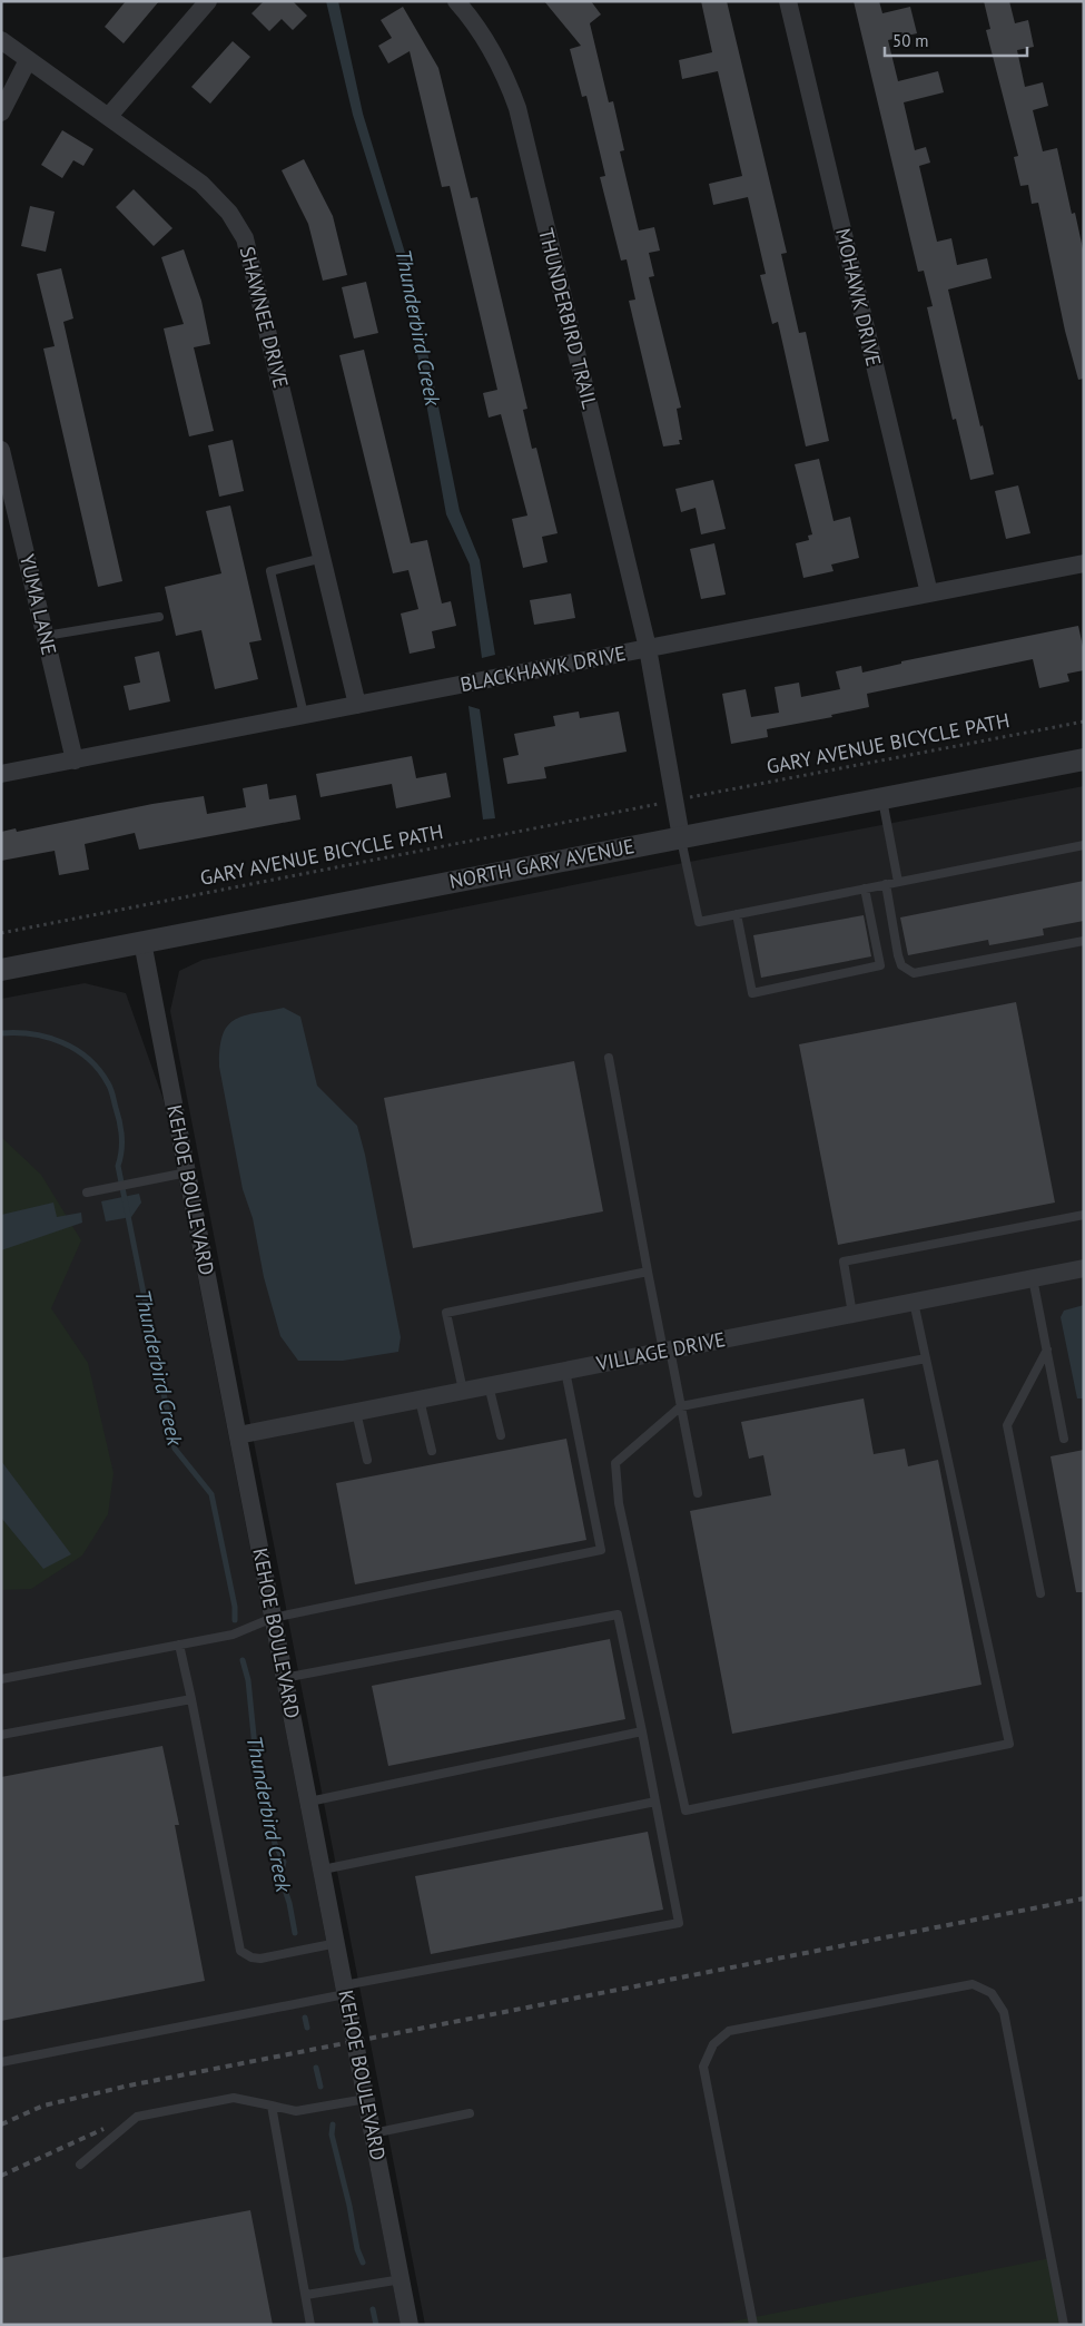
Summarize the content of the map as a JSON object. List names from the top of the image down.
{
  "streets": {
    "street": [
      "MOHAWK DRIVE",
      "SHAWNEE DRIVE",
      "THUNDERBIRD TRAIL",
      "YUMA LANE",
      "BLACKHAWK DRIVE",
      "NORTH GARY AVENUE",
      "KEHOE BOULEVARD",
      "VILLAGE DRIVE"
    ],
    "path": ["GARY AVENUE BICYCLE PATH"]
  },
  "crossings": [
    ["MOHAWK DRIVE", "BLACKHAWK DRIVE"],
    ["SHAWNEE DRIVE", "BLACKHAWK DRIVE"],
    ["THUNDERBIRD TRAIL", "BLACKHAWK DRIVE"],
    ["THUNDERBIRD TRAIL", "NORTH GARY AVENUE"],
    ["YUMA LANE", "BLACKHAWK DRIVE"],
    ["NORTH GARY AVENUE", "KEHOE BOULEVARD"],
    ["KEHOE BOULEVARD", "VILLAGE DRIVE"]
  ],
  "water": ["Thunderbird Creek"],
  "scale_bar": "50 m"
}
